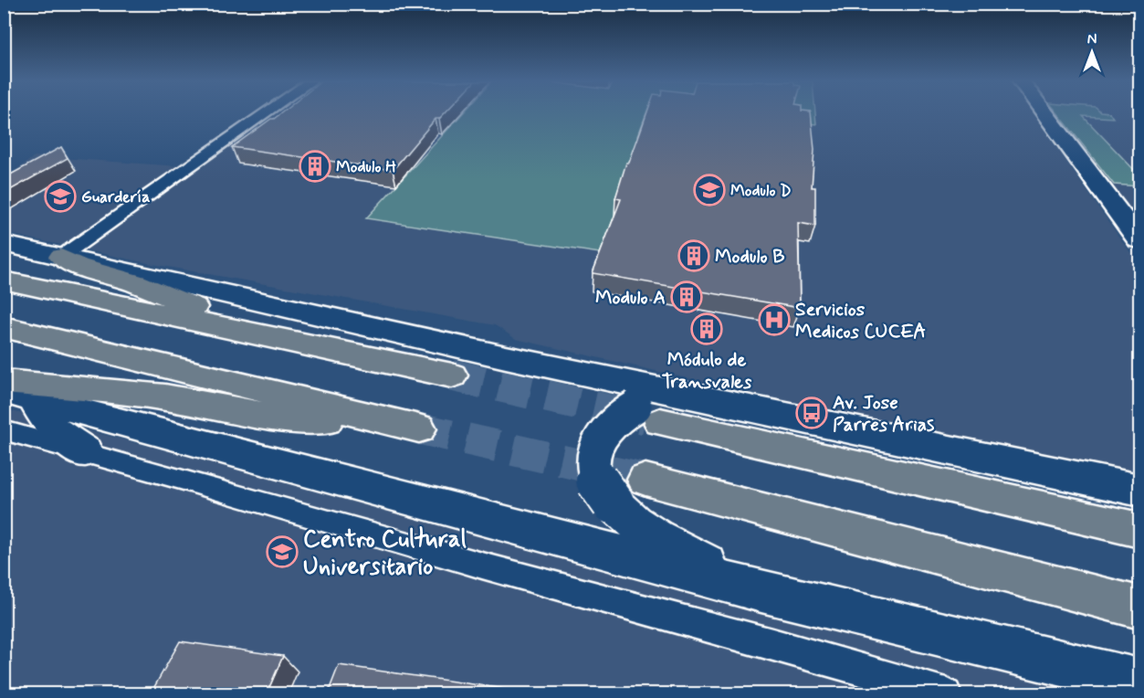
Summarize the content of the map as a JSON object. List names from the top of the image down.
{
  "places": {
    "building": [
      "Modulo H",
      "Modulo B",
      "Modulo A",
      "Módulo de Transvales"
    ],
    "school or university": ["Modulo D", "Guardería", "Centro Cultural Universitario"],
    "hospital": ["Servicios Medicos CUCEA"],
    "bus stop": ["Av. Jose Parres Arias"]
  },
  "north": "top"
}
